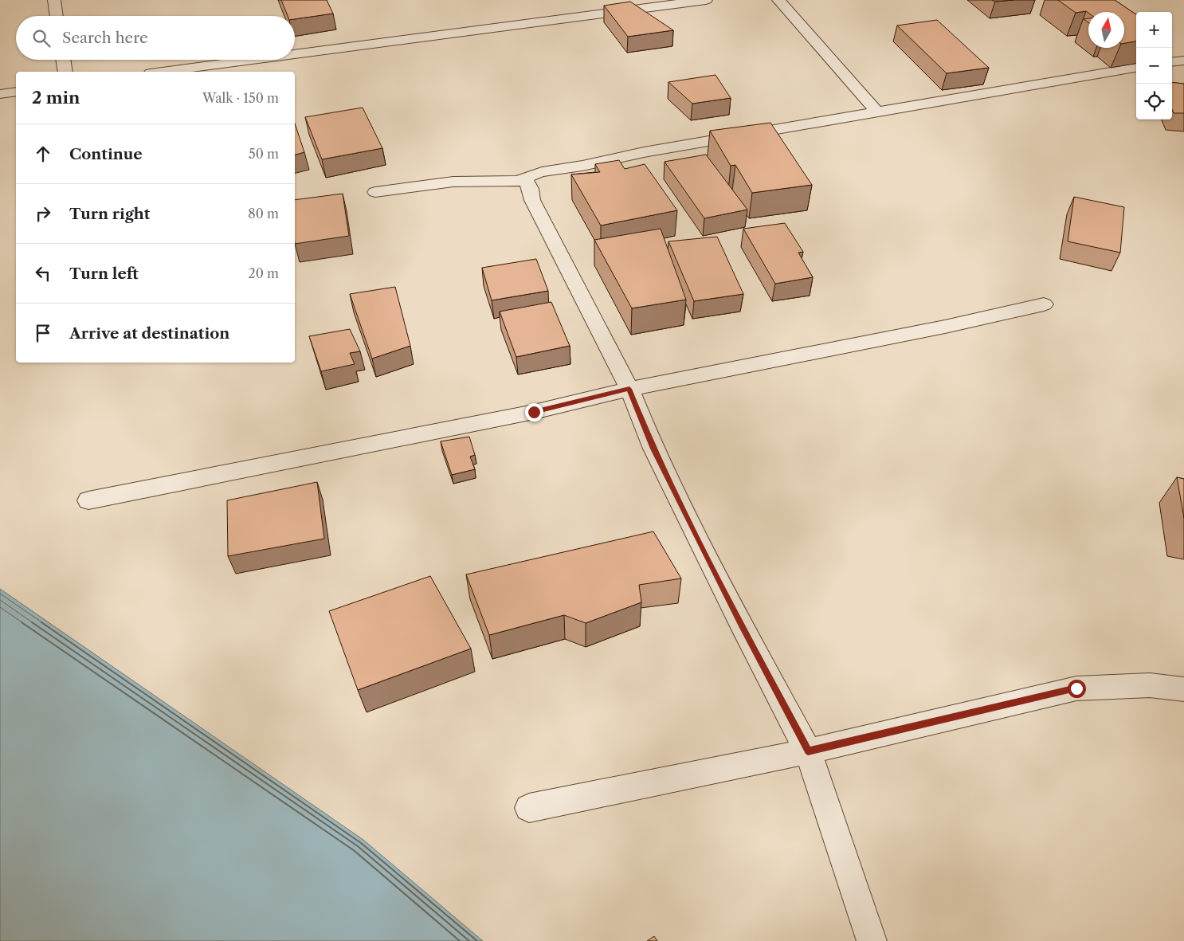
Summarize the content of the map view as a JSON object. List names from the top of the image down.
{
  "north": "top",
  "page": {
    "map_buttons": ["+", "−"],
    "search": "Search here",
    "heading": ["2 min", "Walk · 150 m"],
    "list": [
      ["Continue", "50 m"],
      ["Turn right", "80 m"],
      ["Turn left", "20 m"],
      "Arrive at destination"
    ]
  }
}
